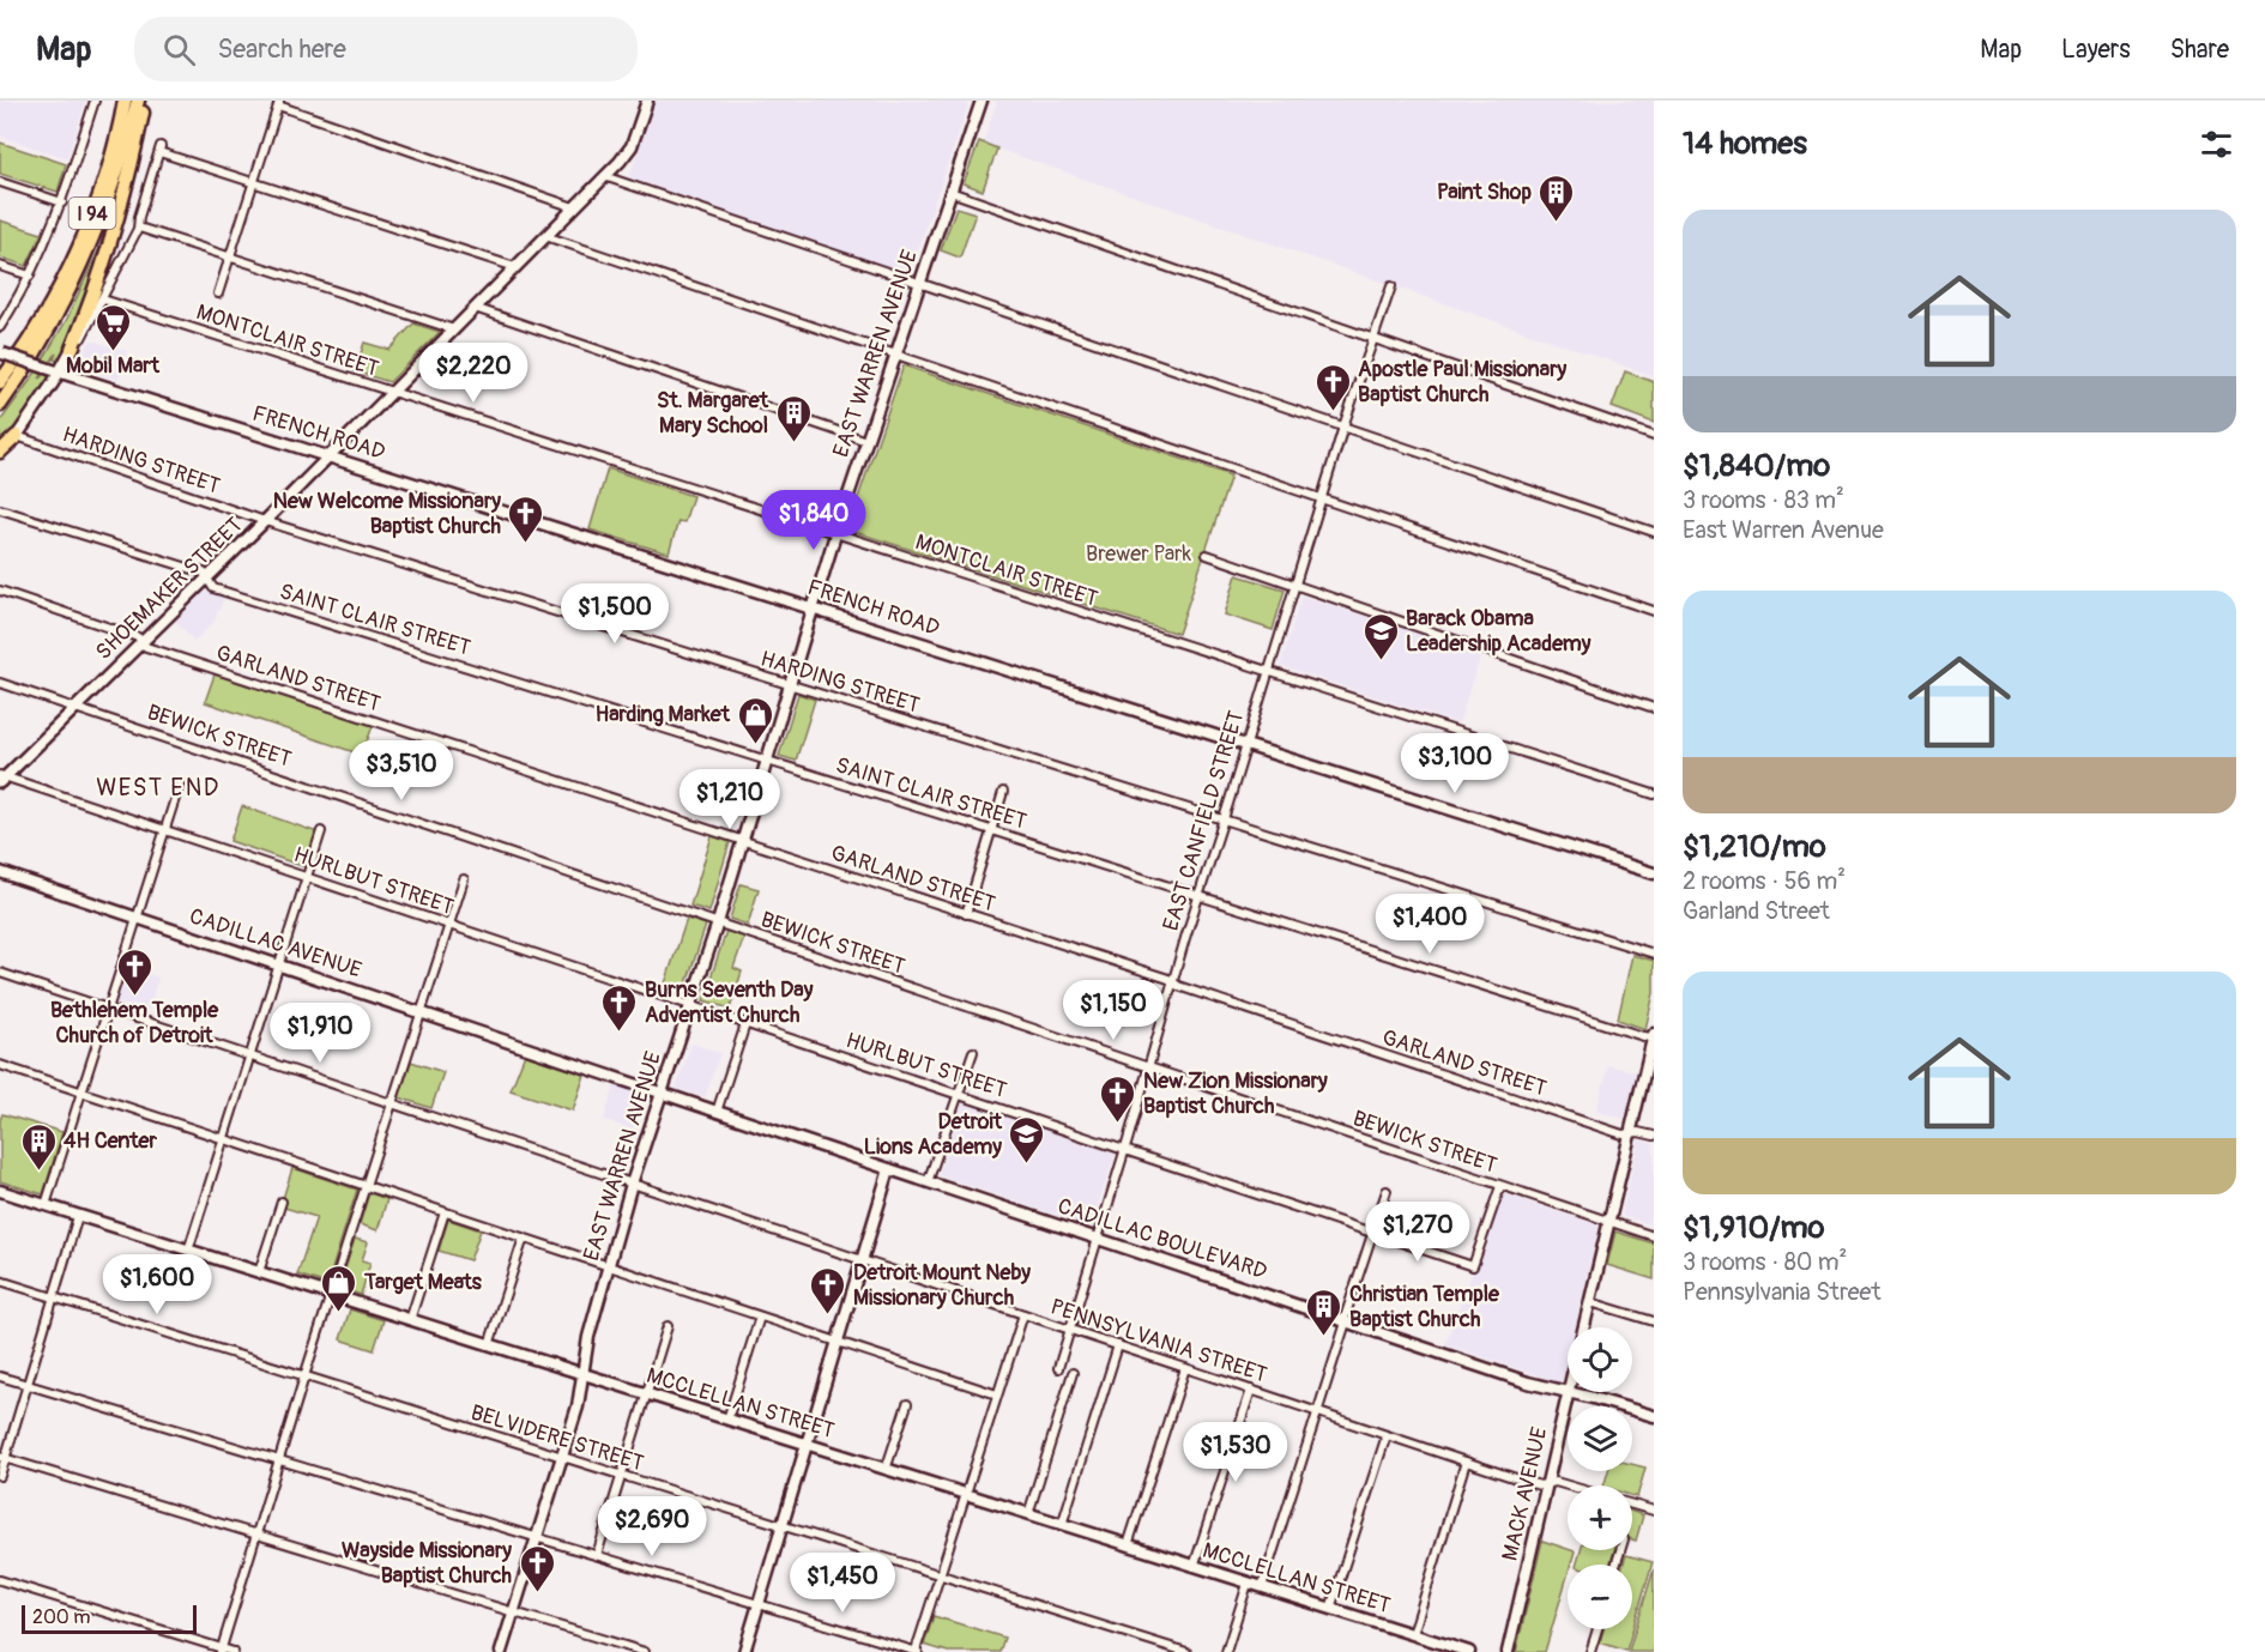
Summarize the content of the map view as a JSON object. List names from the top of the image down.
{
  "streets": {
    "highway": ["I 94"],
    "street": [
      "MONTCLAIR STREET",
      "EAST WARREN AVENUE",
      "FRENCH ROAD",
      "HARDING STREET",
      "SHOEMAKER STREET",
      "SAINT CLAIR STREET",
      "GARLAND STREET",
      "BEWICK STREET",
      "EAST CANFIELD STREET",
      "HURLBUT STREET",
      "CADILLAC AVENUE",
      "CADILLAC BOULEVARD",
      "PENNSYLVANIA STREET",
      "MCCLELLAN STREET",
      "BELVIDERE STREET",
      "MACK AVENUE"
    ]
  },
  "crossings": [
    ["MONTCLAIR STREET", "EAST WARREN AVENUE"],
    ["MONTCLAIR STREET", "SHOEMAKER STREET"],
    ["MONTCLAIR STREET", "EAST CANFIELD STREET"],
    ["EAST WARREN AVENUE", "FRENCH ROAD"],
    ["EAST WARREN AVENUE", "HARDING STREET"],
    ["EAST WARREN AVENUE", "SAINT CLAIR STREET"],
    ["EAST WARREN AVENUE", "GARLAND STREET"],
    ["EAST WARREN AVENUE", "BEWICK STREET"],
    ["EAST WARREN AVENUE", "HURLBUT STREET"],
    ["EAST WARREN AVENUE", "CADILLAC AVENUE"],
    ["EAST WARREN AVENUE", "CADILLAC BOULEVARD"],
    ["EAST WARREN AVENUE", "PENNSYLVANIA STREET"],
    ["EAST WARREN AVENUE", "MCCLELLAN STREET"],
    ["EAST WARREN AVENUE", "BELVIDERE STREET"],
    ["FRENCH ROAD", "SHOEMAKER STREET"],
    ["FRENCH ROAD", "EAST CANFIELD STREET"],
    ["HARDING STREET", "SHOEMAKER STREET"],
    ["HARDING STREET", "EAST CANFIELD STREET"],
    ["SHOEMAKER STREET", "SAINT CLAIR STREET"],
    ["SHOEMAKER STREET", "GARLAND STREET"],
    ["SHOEMAKER STREET", "BEWICK STREET"],
    ["SHOEMAKER STREET", "HURLBUT STREET"],
    ["SAINT CLAIR STREET", "EAST CANFIELD STREET"],
    ["SAINT CLAIR STREET", "MACK AVENUE"],
    ["GARLAND STREET", "EAST CANFIELD STREET"],
    ["GARLAND STREET", "MACK AVENUE"],
    ["BEWICK STREET", "EAST CANFIELD STREET"],
    ["BEWICK STREET", "HURLBUT STREET"],
    ["BEWICK STREET", "MACK AVENUE"],
    ["EAST CANFIELD STREET", "HURLBUT STREET"],
    ["EAST CANFIELD STREET", "CADILLAC BOULEVARD"],
    ["EAST CANFIELD STREET", "PENNSYLVANIA STREET"],
    ["CADILLAC AVENUE", "CADILLAC BOULEVARD"],
    ["CADILLAC BOULEVARD", "MACK AVENUE"],
    ["PENNSYLVANIA STREET", "MACK AVENUE"]
  ],
  "districts": ["WEST END"],
  "parks": ["Brewer Park"],
  "places": {
    "building": [
      "Paint Shop",
      "St. Margaret Mary School",
      "4H Center",
      "Christian Temple Baptist Church"
    ],
    "supermarket": ["Mobil Mart"],
    "church": [
      "Apostle Paul Missionary Baptist Church",
      "New Welcome Missionary Baptist Church",
      "Bethlehem Temple Church of Detroit",
      "Burns Seventh Day Adventist Church",
      "New Zion Missionary Baptist Church",
      "Detroit Mount Neby Missionary Church",
      "Wayside Missionary Baptist Church"
    ],
    "school or university": ["Barack Obama Leadership Academy", "Detroit Lions Academy"],
    "shop": ["Harding Market", "Target Meats"]
  },
  "scale_bar": "200 m",
  "page": {
    "header": "Map",
    "search": "Search here",
    "nav": ["Map", "Layers", "Share"],
    "heading": "14 homes",
    "list": [
      {
        "name": "$1,840/mo",
        "note": "3 rooms · 83 m² · East Warren Avenue"
      },
      {
        "name": "$1,210/mo",
        "note": "2 rooms · 56 m² · Garland Street"
      },
      {
        "name": "$1,910/mo",
        "note": "3 rooms · 80 m² · Pennsylvania Street"
      }
    ],
    "price": [
      "$2,220",
      "$1,840",
      "$1,500",
      "$3,100",
      "$3,510",
      "$1,210",
      "$1,400",
      "$1,150",
      "$1,910",
      "$1,270",
      "$1,600",
      "$1,530",
      "$2,690",
      "$1,450"
    ],
    "map_buttons": ["+", "−"],
    "scale": "200 m"
  }
}
